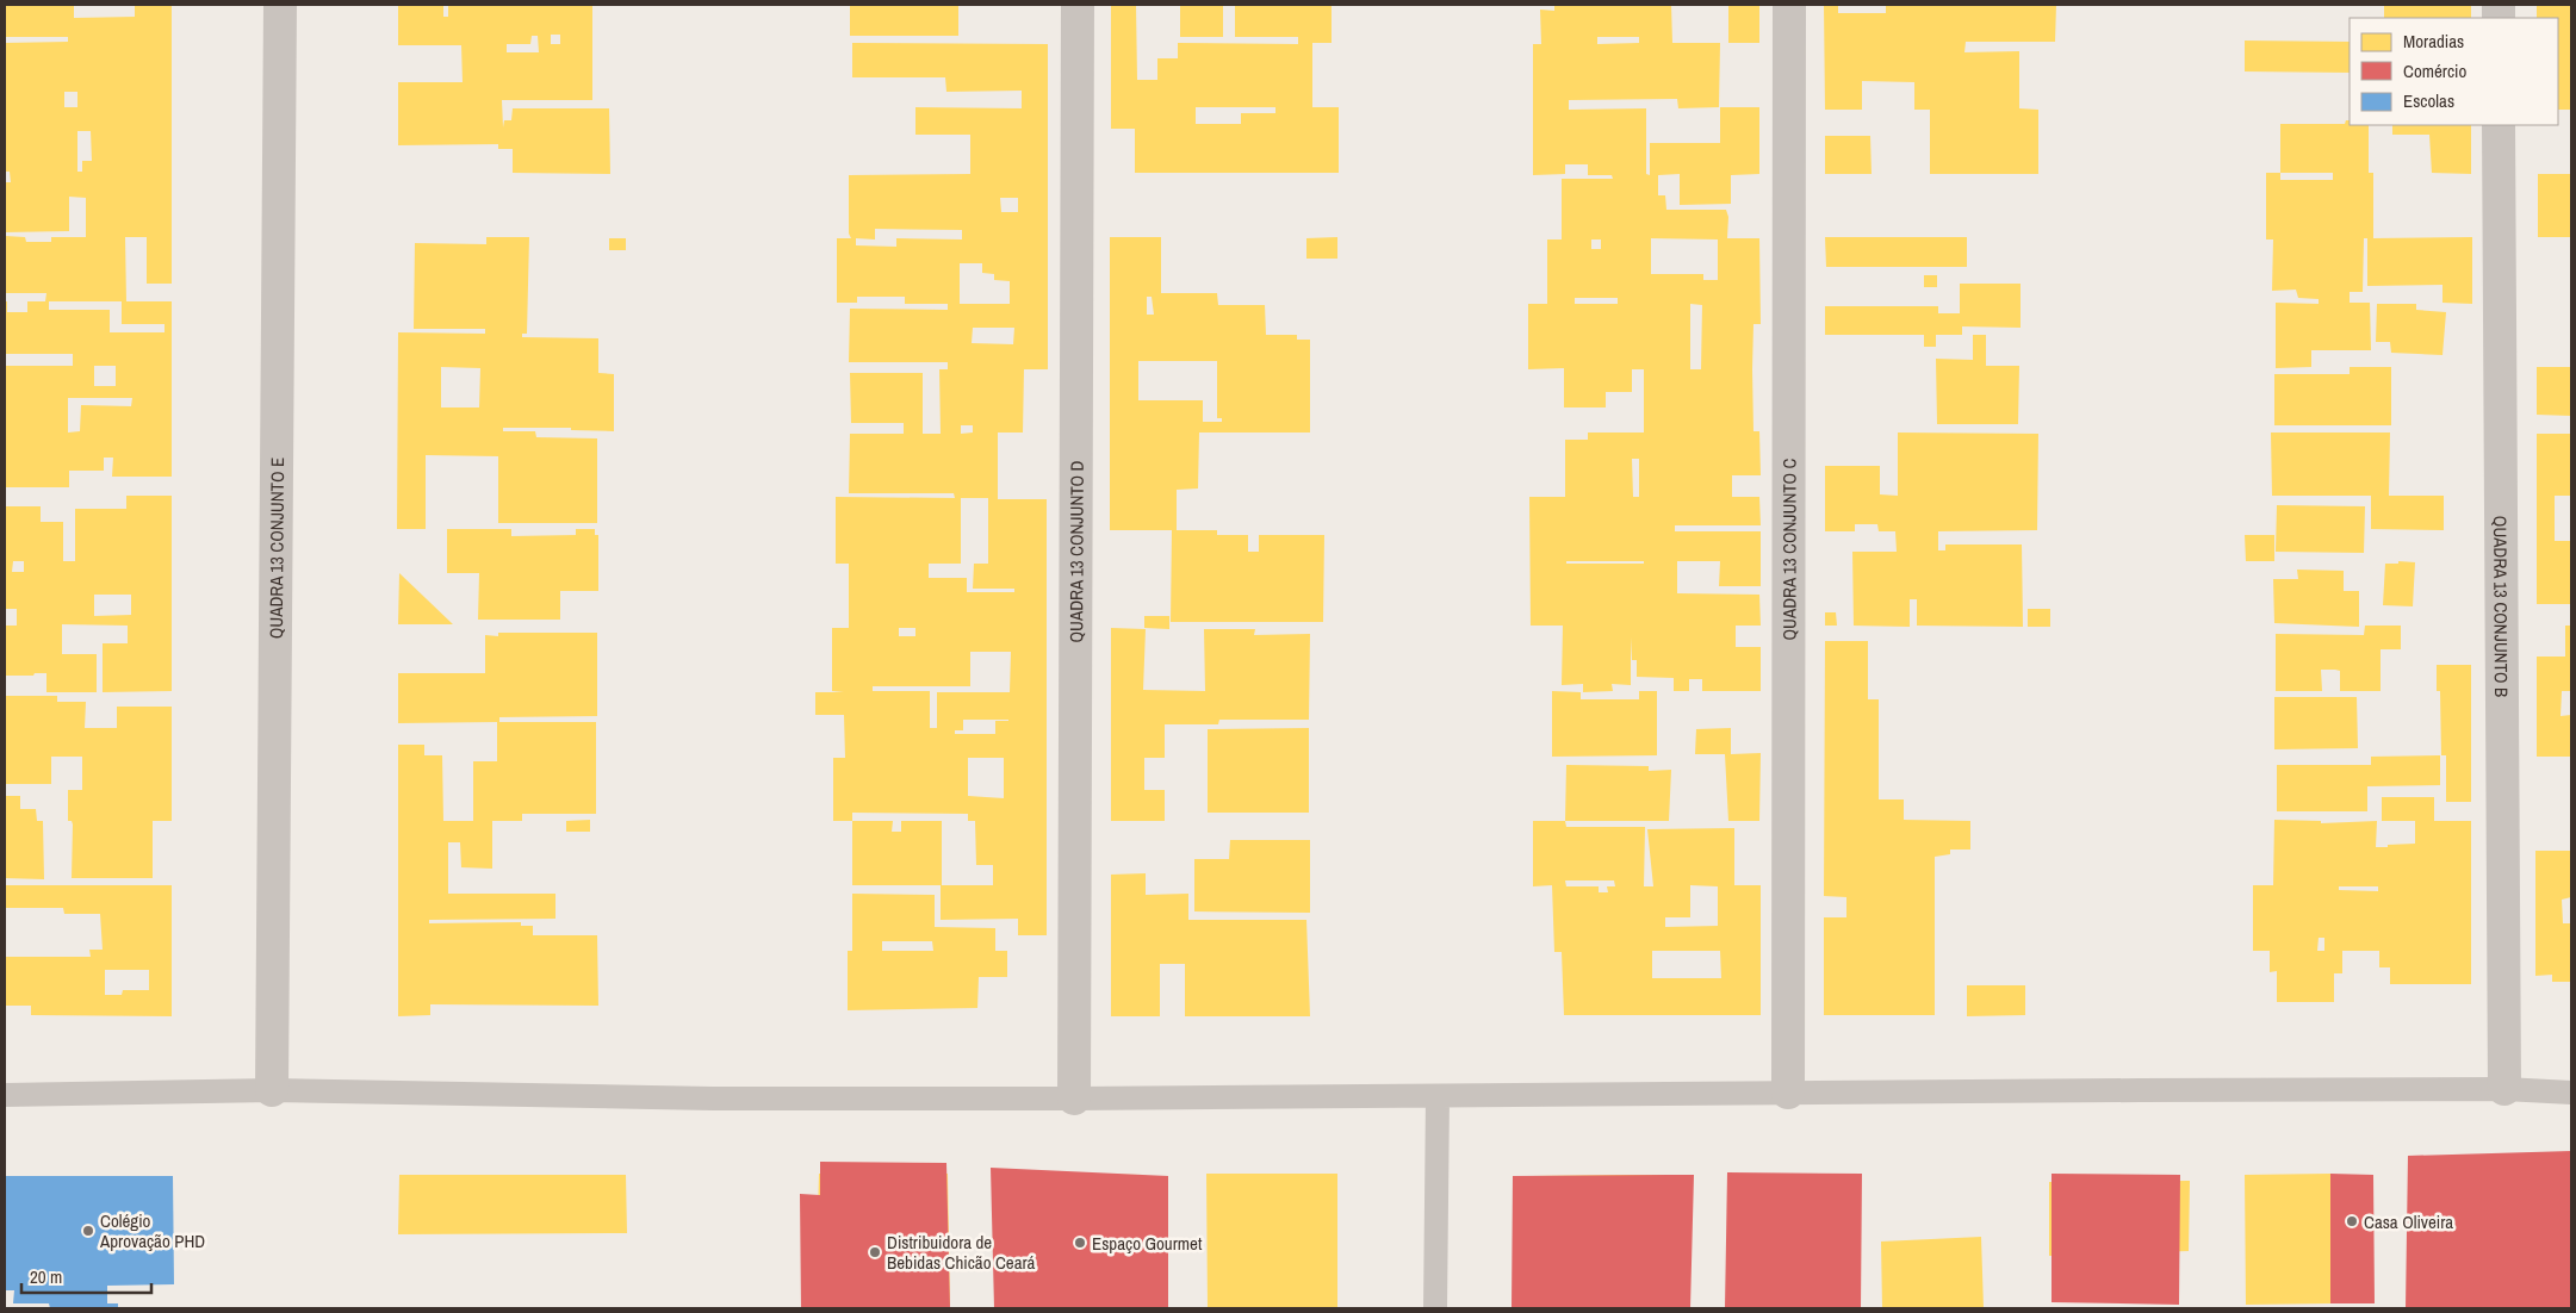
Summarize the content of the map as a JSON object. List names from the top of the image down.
{
  "streets": {
    "street": [
      "QUADRA 13 CONJUNTO E",
      "QUADRA 13 CONJUNTO C",
      "QUADRA 13 CONJUNTO D",
      "QUADRA 13 CONJUNTO B"
    ]
  },
  "places": [
    "Casa Oliveira",
    "Colégio Aprovação PHD",
    "Espaço Gourmet",
    "Distribuidora de Bebidas Chicão Ceará"
  ],
  "legend": ["Moradias", "Comércio", "Escolas"],
  "scale_bar": "20 m"
}
